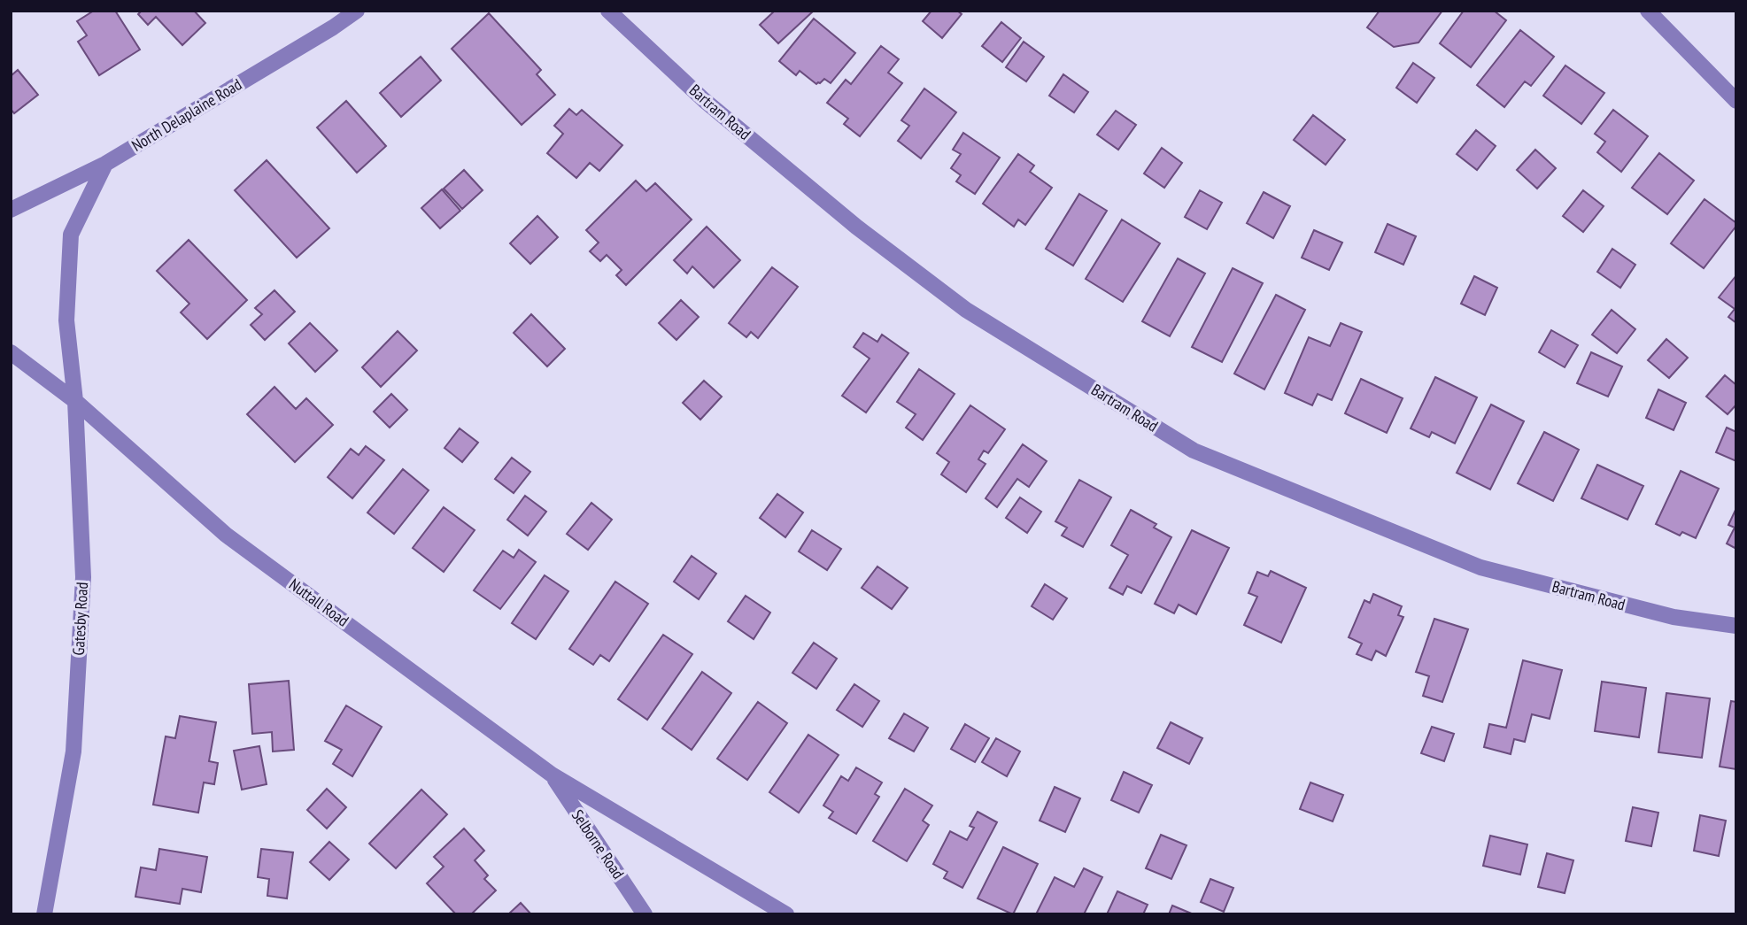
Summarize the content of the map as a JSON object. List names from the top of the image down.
{
  "streets": {
    "street": [
      "Bartram Road",
      "North Delaplaine Road",
      "Nuttall Road",
      "Gatesby Road",
      "Selborne Road"
    ]
  },
  "crossings": [
    ["Nuttall Road", "Gatesby Road"],
    ["Nuttall Road", "Selborne Road"]
  ]
}
